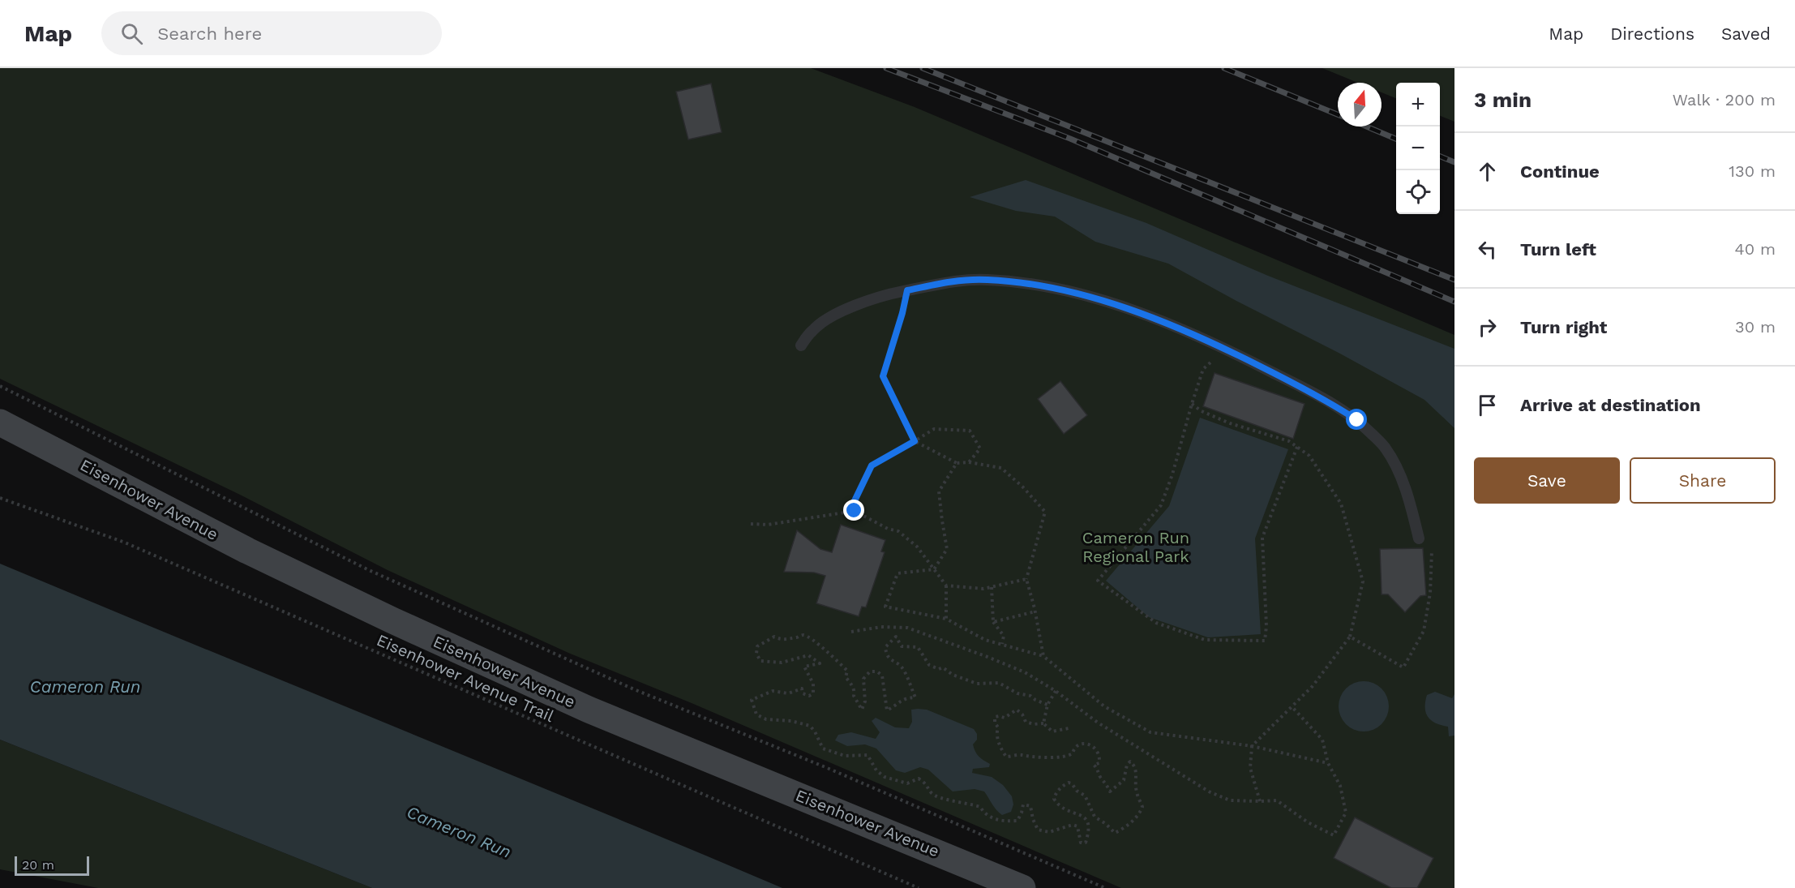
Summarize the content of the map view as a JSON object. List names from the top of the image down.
{
  "streets": {
    "main road": ["Eisenhower Avenue"],
    "path": ["Eisenhower Avenue Trail"]
  },
  "water": ["Cameron Run"],
  "parks": ["Cameron Run Regional Park"],
  "scale_bar": "20 m",
  "north": "top",
  "page": {
    "header": "Map",
    "search": "Search here",
    "nav": ["Map", "Directions", "Saved"],
    "heading": ["3 min", "Walk · 200 m"],
    "map_buttons": ["+", "−"],
    "list": [
      ["Continue", "130 m"],
      ["Turn left", "40 m"],
      ["Turn right", "30 m"],
      "Arrive at destination"
    ],
    "buttons": ["Save", "Share"],
    "scale": "20 m"
  }
}
